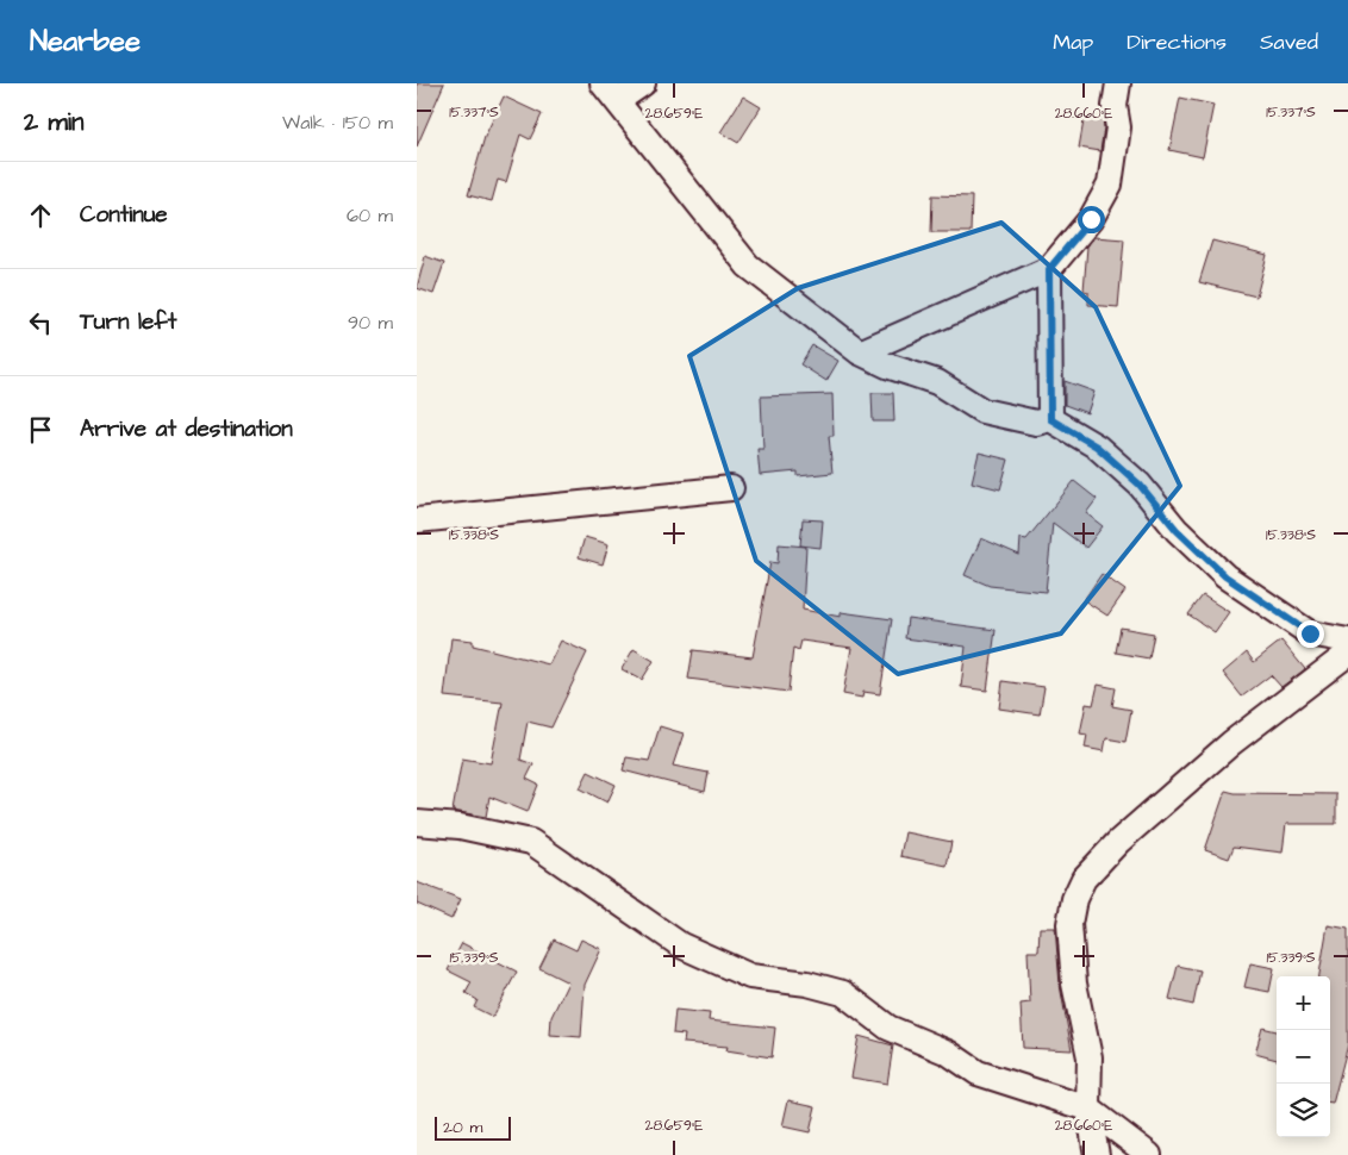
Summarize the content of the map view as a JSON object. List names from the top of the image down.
{
  "scale_bar": "20 m",
  "page": {
    "header": "Nearbee",
    "nav": ["Map", "Directions", "Saved"],
    "heading": ["2 min", "Walk · 150 m"],
    "list": [
      ["Continue", "60 m"],
      ["Turn left", "90 m"],
      "Arrive at destination"
    ],
    "map_buttons": ["+", "−"],
    "scale": "20 m"
  },
  "coordinates": [
    "15.337°S",
    "28.659°E",
    "28.660°E",
    "15.338°S",
    "15.339°S"
  ]
}
